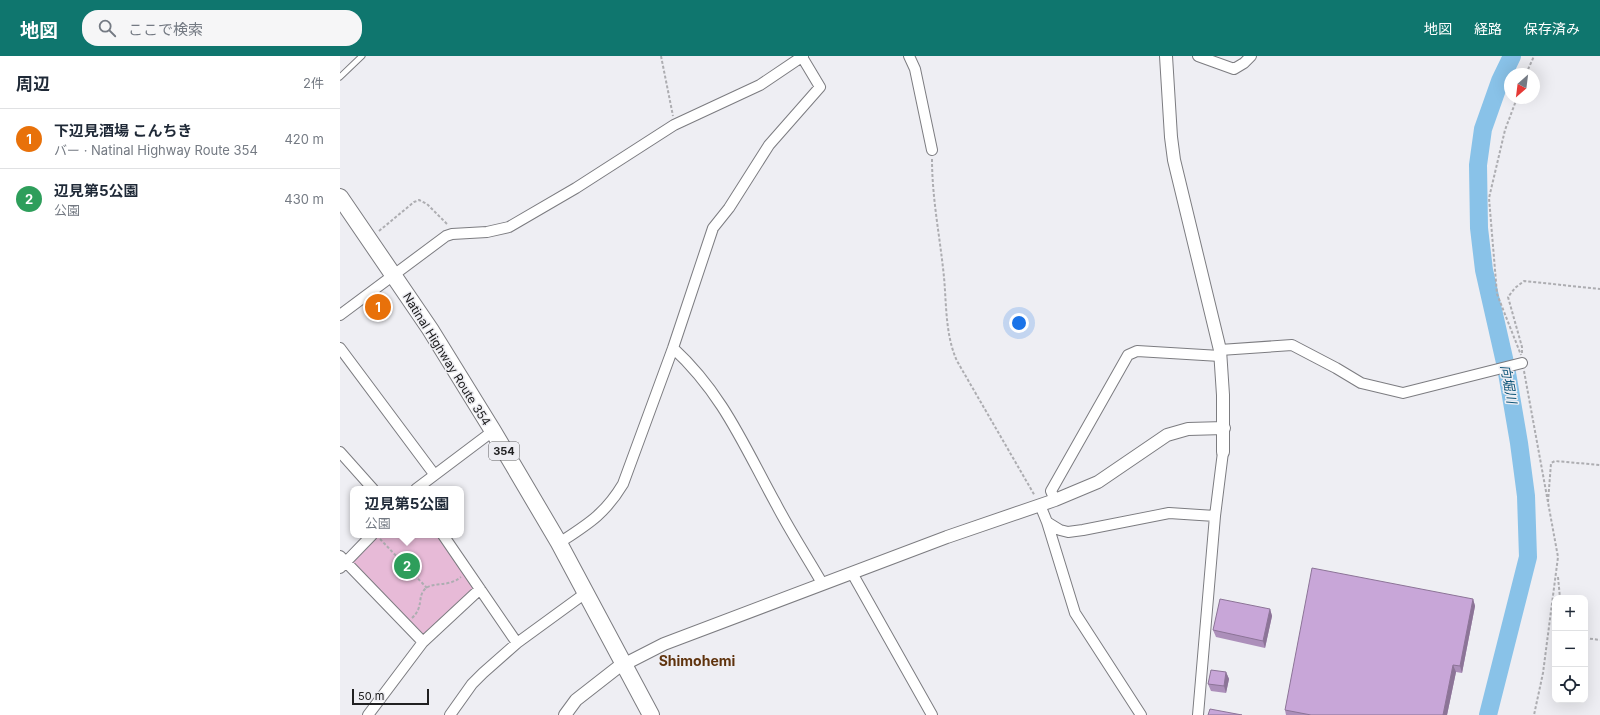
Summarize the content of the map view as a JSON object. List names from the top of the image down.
{
  "streets": {
    "highway": ["Natinal Highway Route 354", "354"]
  },
  "districts": ["Shimohemi"],
  "water": ["向堀川"],
  "scale_bar": "50 m",
  "north": "bottom left",
  "page": {
    "header": "地図",
    "search": "ここで検索",
    "nav": ["地図", "経路", "保存済み"],
    "heading": ["周辺", "2件"],
    "list": [
      {
        "mark": "1",
        "name": "下辺見酒場 こんちき",
        "note": "バー · Natinal Highway Route 354",
        "value": "420 m"
      },
      {
        "mark": "2",
        "name": "辺見第5公園",
        "note": "公園",
        "value": "430 m"
      }
    ],
    "pins": ["1", "2"],
    "popup": ["辺見第5公園", "公園"],
    "map_buttons": ["+", "−"],
    "scale": "50 m"
  }
}
